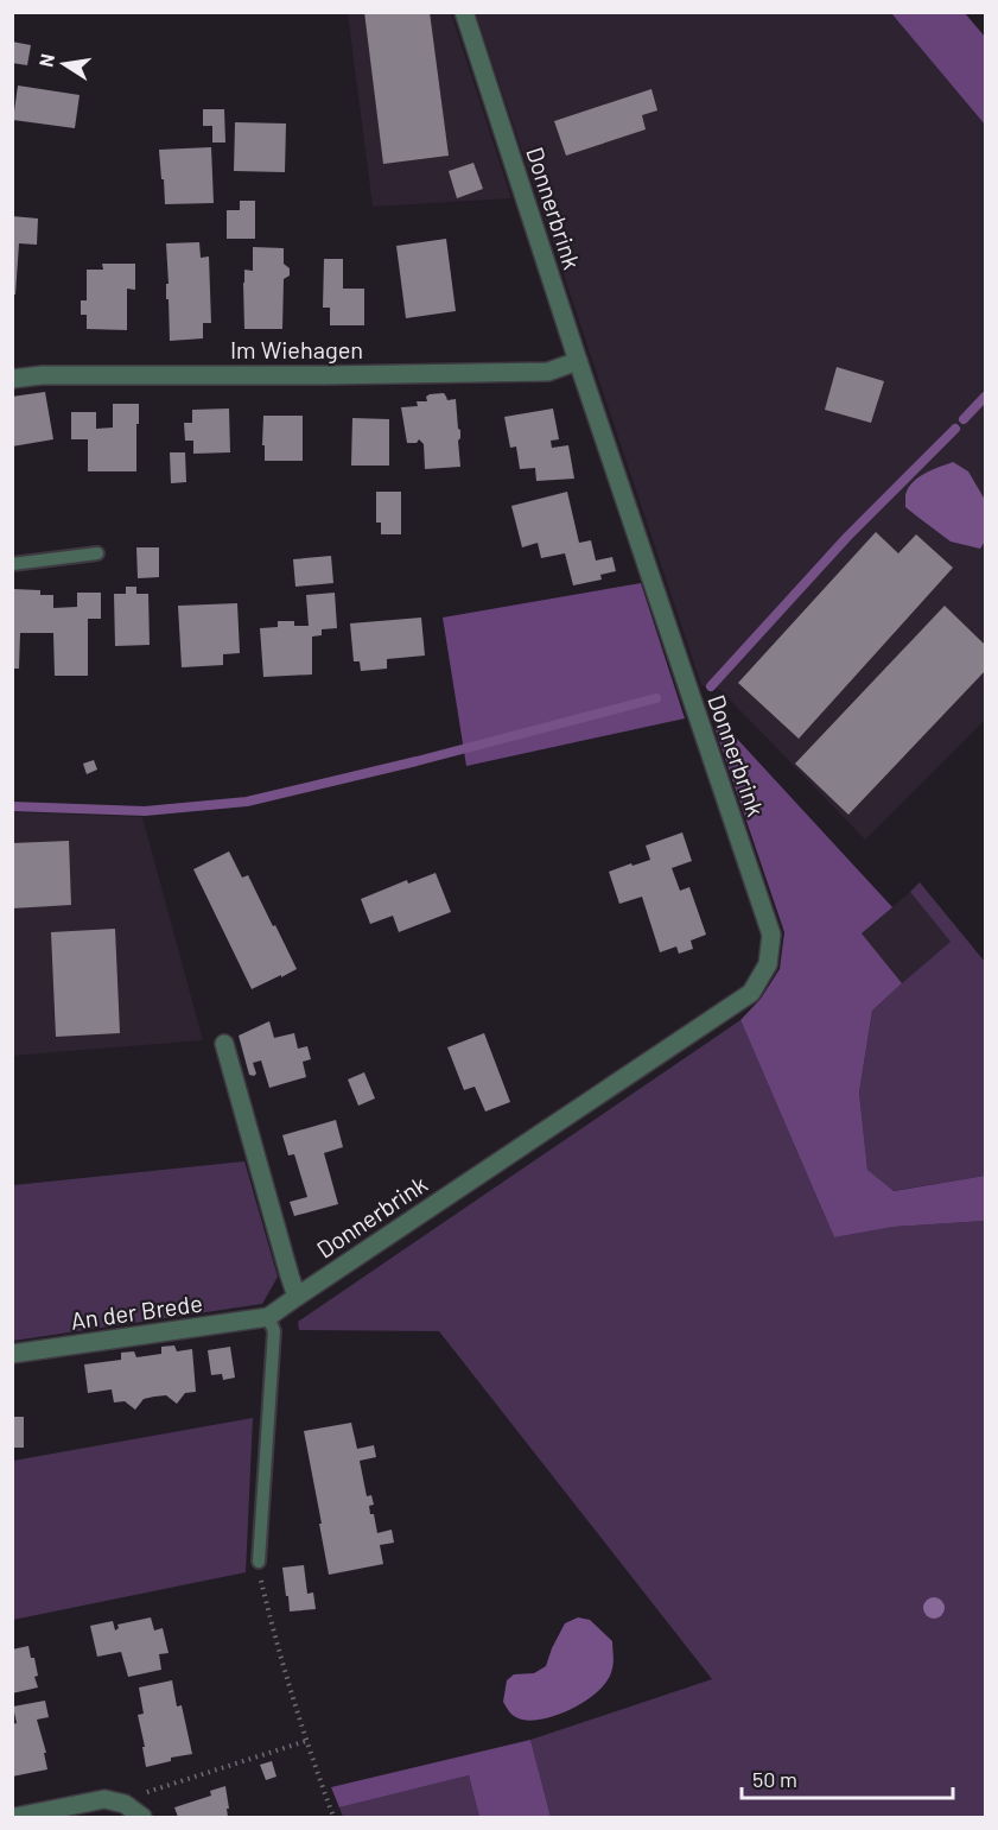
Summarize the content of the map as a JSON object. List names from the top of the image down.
{
  "streets": {
    "street": ["Donnerbrink", "Im Wiehagen", "An der Brede"]
  },
  "crossings": [
    ["Donnerbrink", "Im Wiehagen"],
    ["Donnerbrink", "An der Brede"]
  ],
  "scale_bar": "50 m",
  "north": "left"
}
